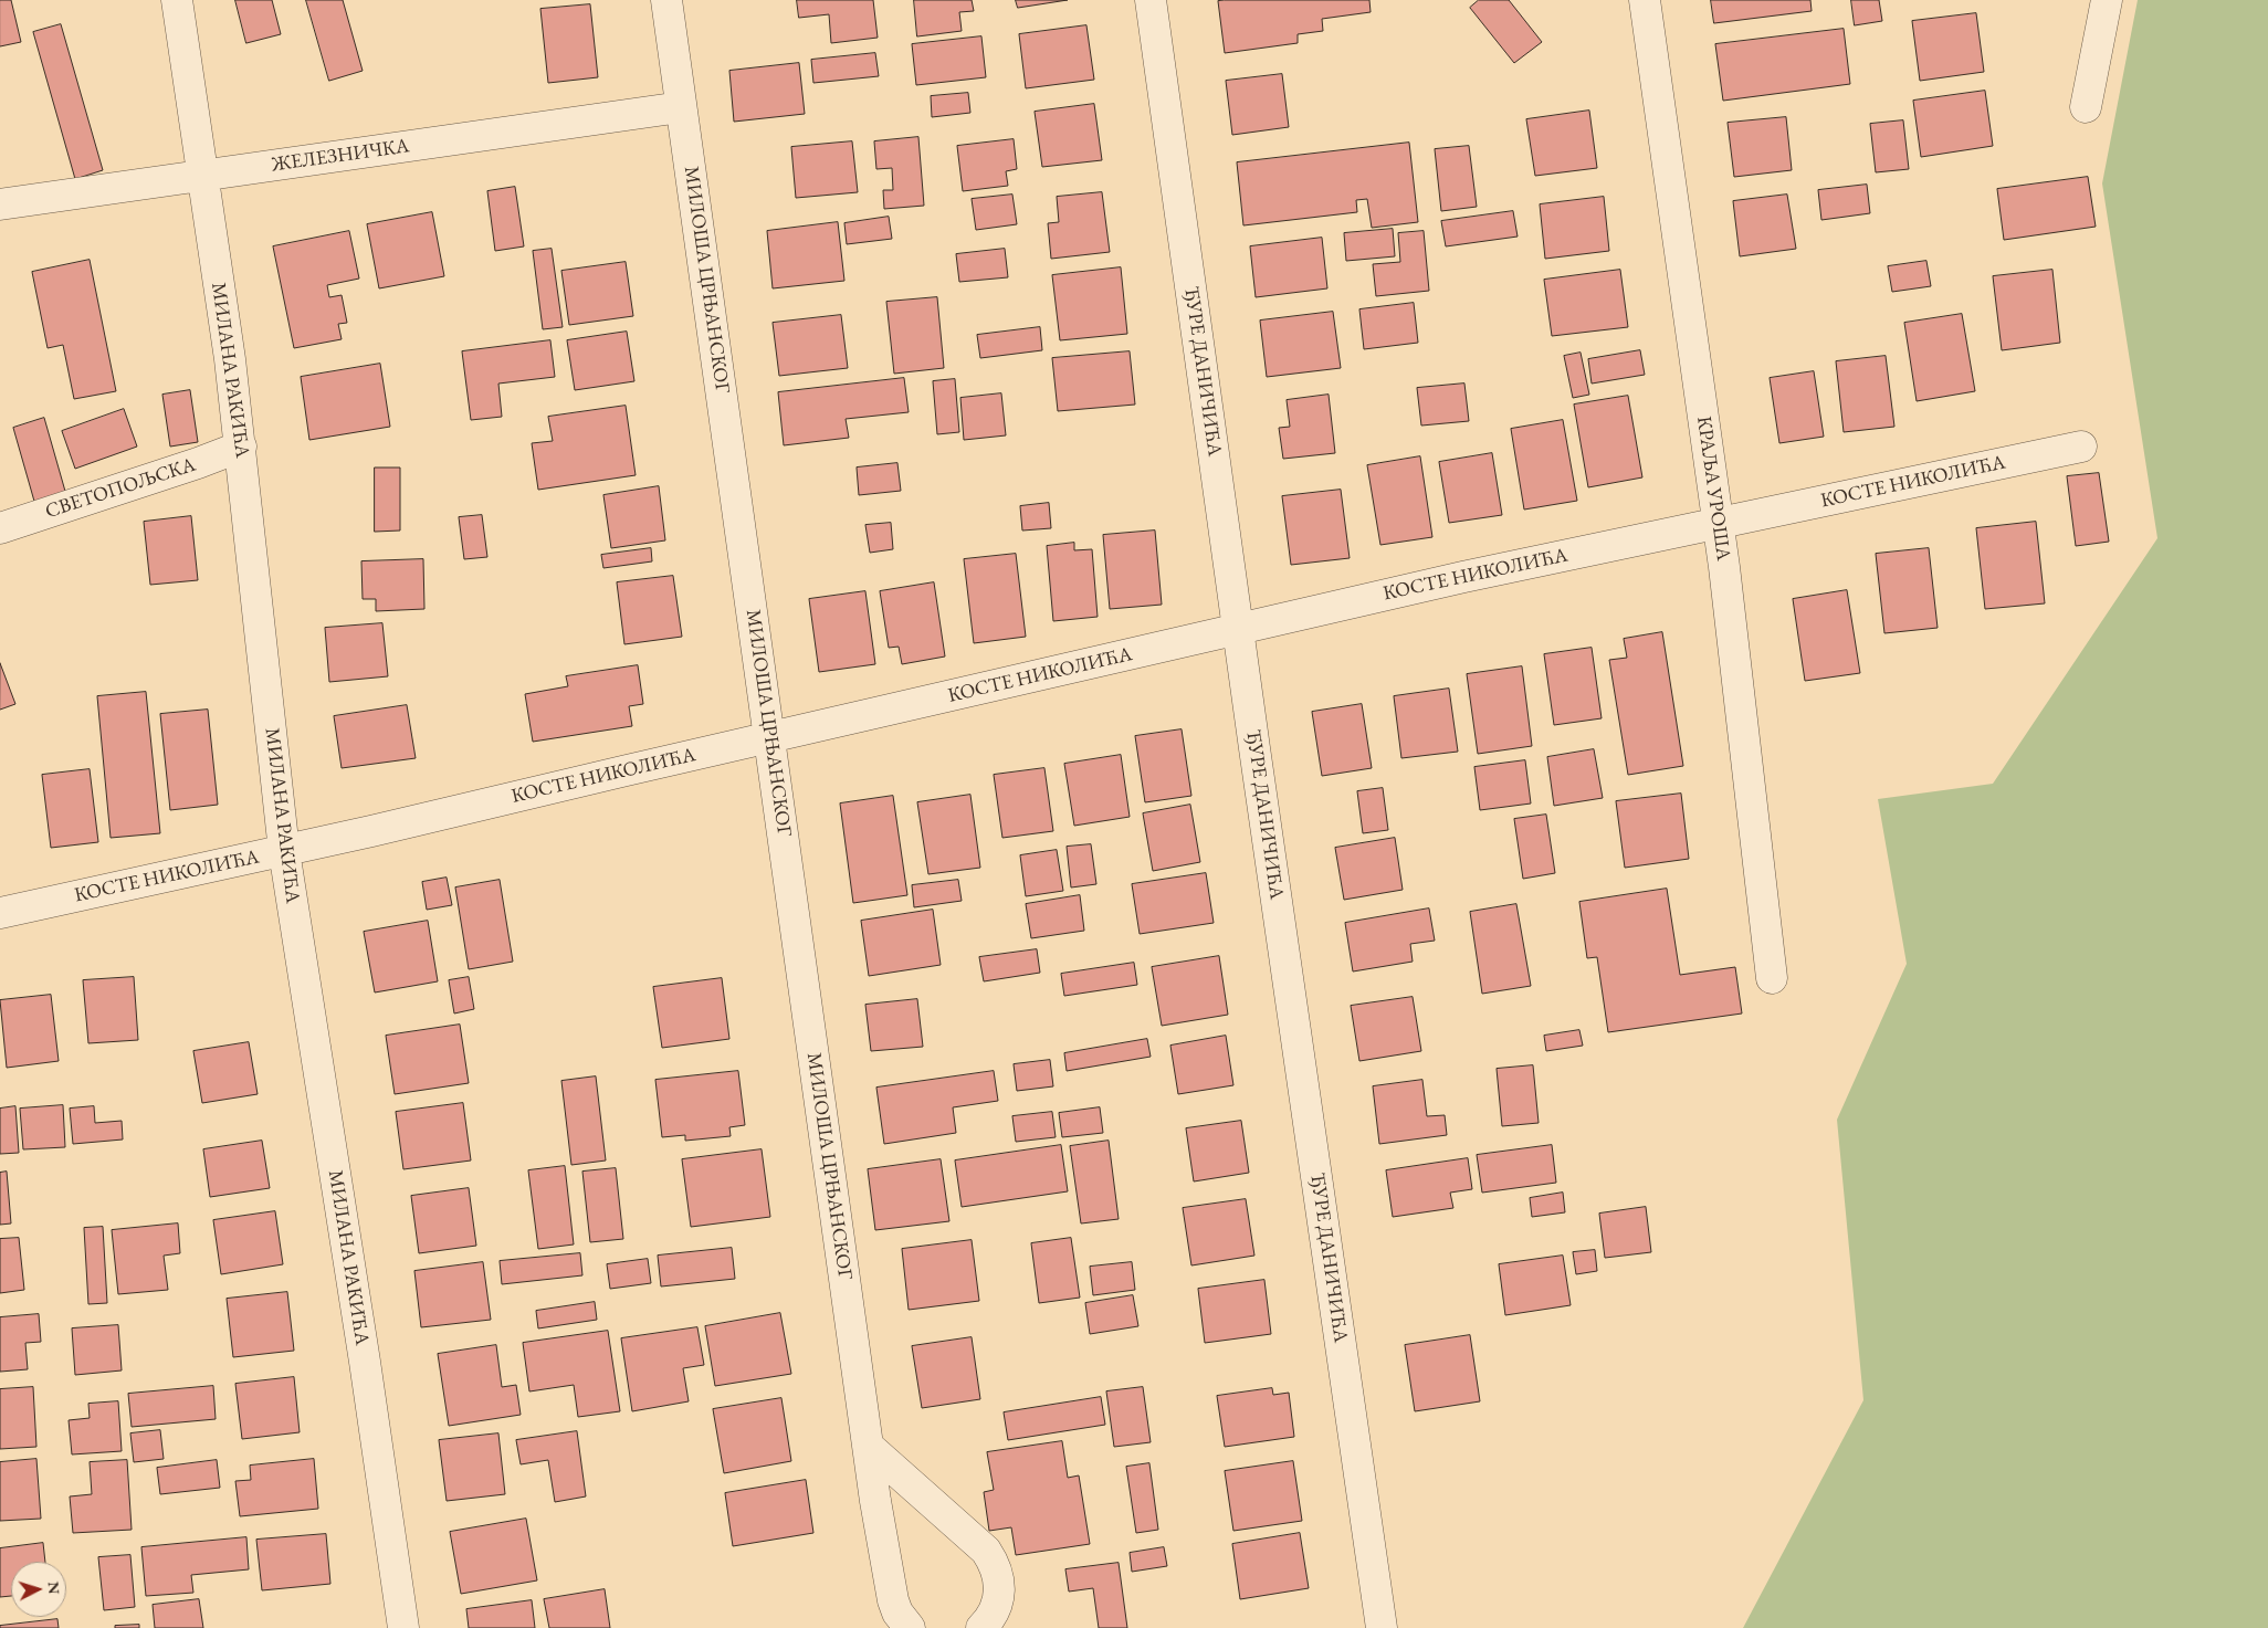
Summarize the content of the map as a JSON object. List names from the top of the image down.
{
  "streets": {
    "street": [
      "ЖЕЛЕЗНИЧКА",
      "МИЛОША ЦРЊАНСКОГ",
      "МИЛАНА РАКИЋА",
      "ЂУРЕ ДАНИЧИЋА",
      "КОСТЕ НИКОЛИЋА",
      "СВЕТОПОЉСКА",
      "КРАЉА УРОША"
    ]
  },
  "crossings": [
    ["ЖЕЛЕЗНИЧКА", "МИЛОША ЦРЊАНСКОГ"],
    ["ЖЕЛЕЗНИЧКА", "МИЛАНА РАКИЋА"],
    ["МИЛОША ЦРЊАНСКОГ", "КОСТЕ НИКОЛИЋА"],
    ["МИЛАНА РАКИЋА", "КОСТЕ НИКОЛИЋА"],
    ["МИЛАНА РАКИЋА", "СВЕТОПОЉСКА"],
    ["ЂУРЕ ДАНИЧИЋА", "КОСТЕ НИКОЛИЋА"],
    ["КОСТЕ НИКОЛИЋА", "КРАЉА УРОША"]
  ],
  "north": "right"
}
